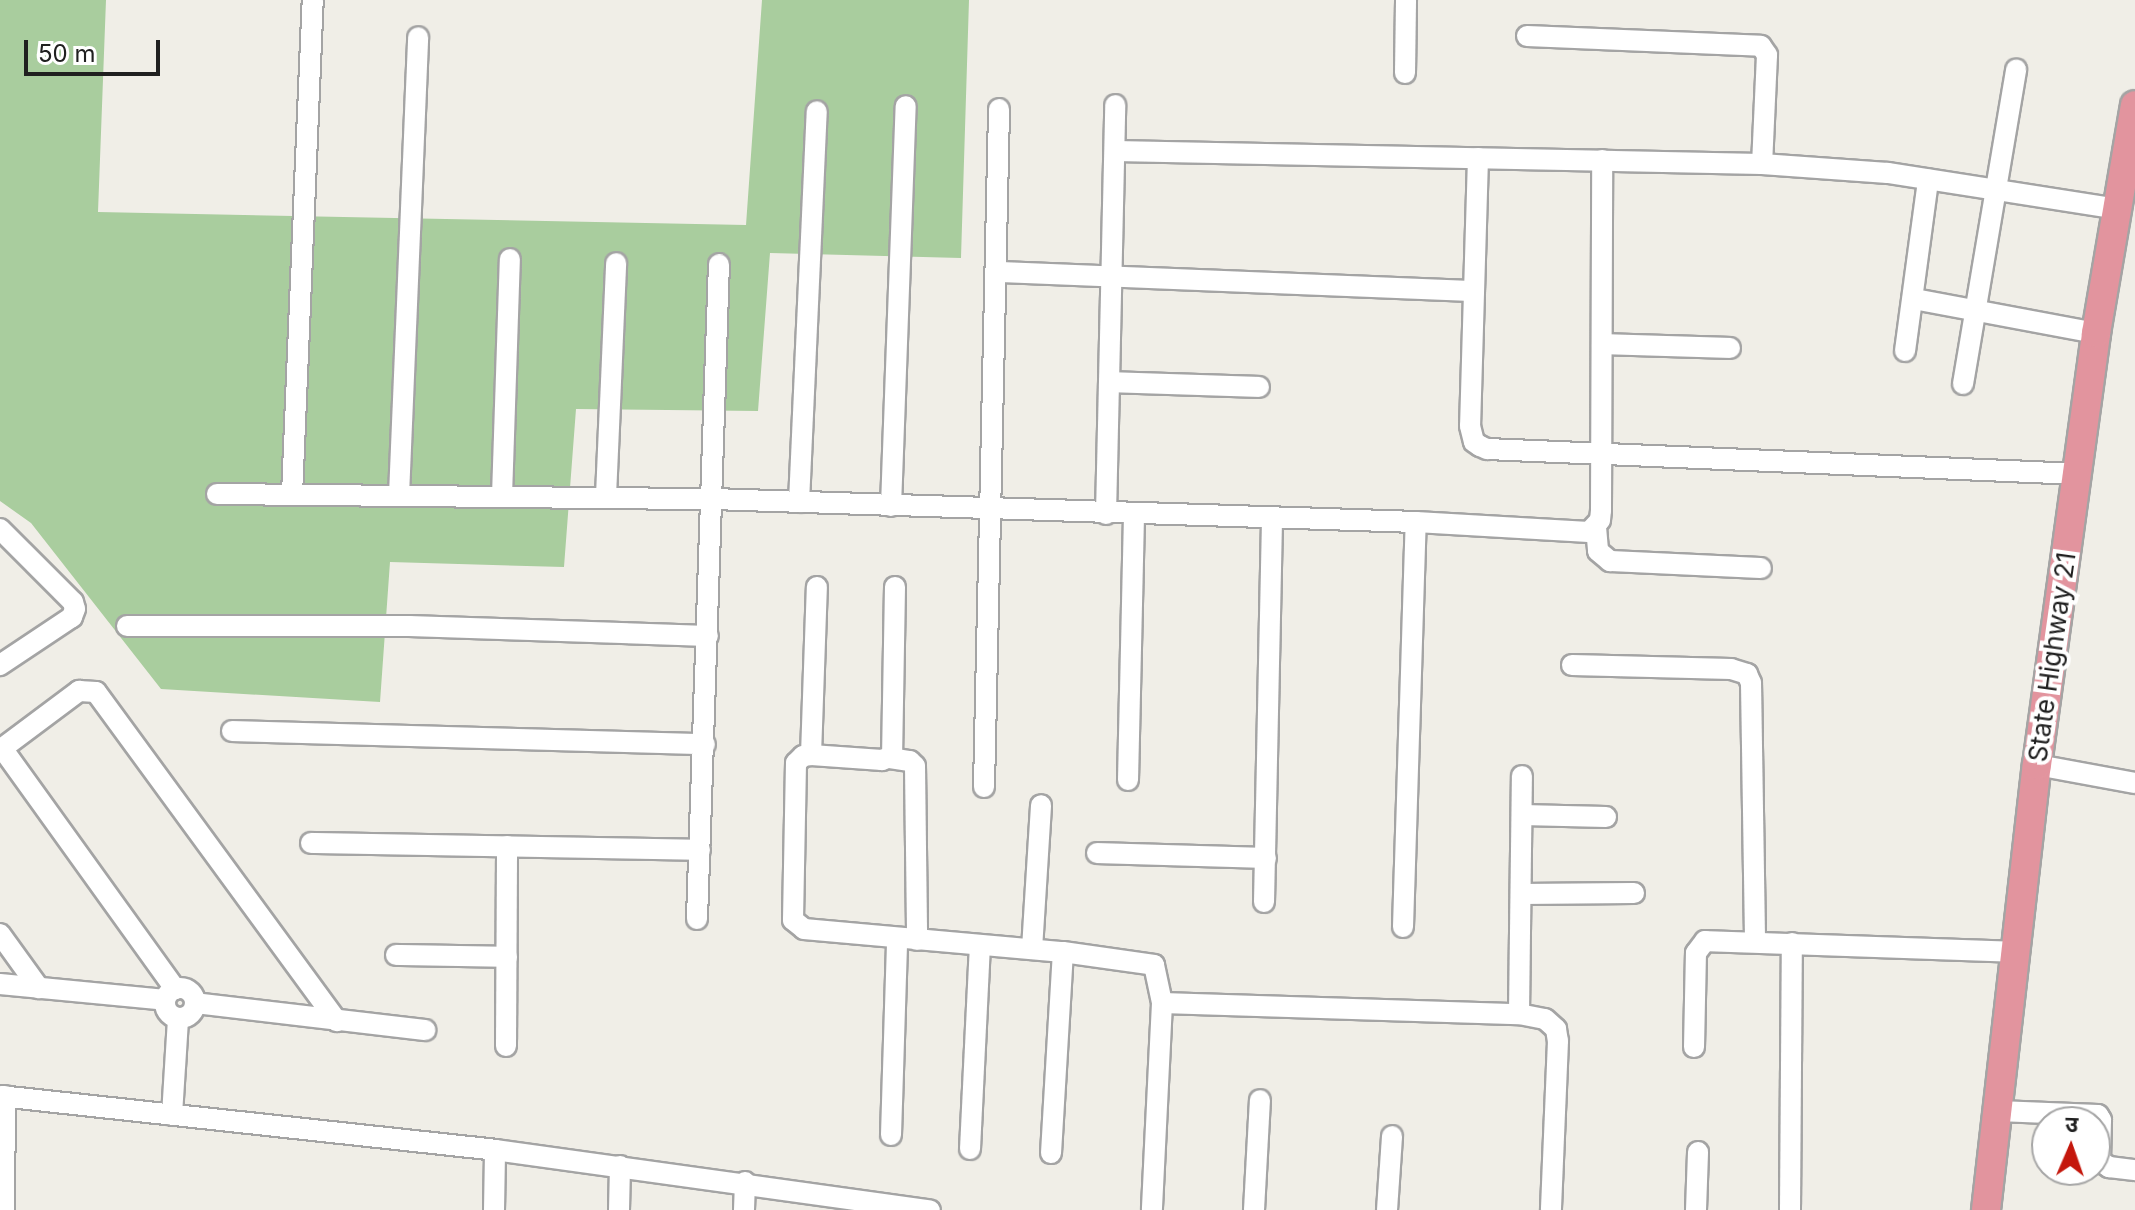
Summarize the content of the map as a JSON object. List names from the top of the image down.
{
  "streets": {
    "highway": ["State Highway 21"]
  },
  "scale_bar": "50 m",
  "north": "top"
}
